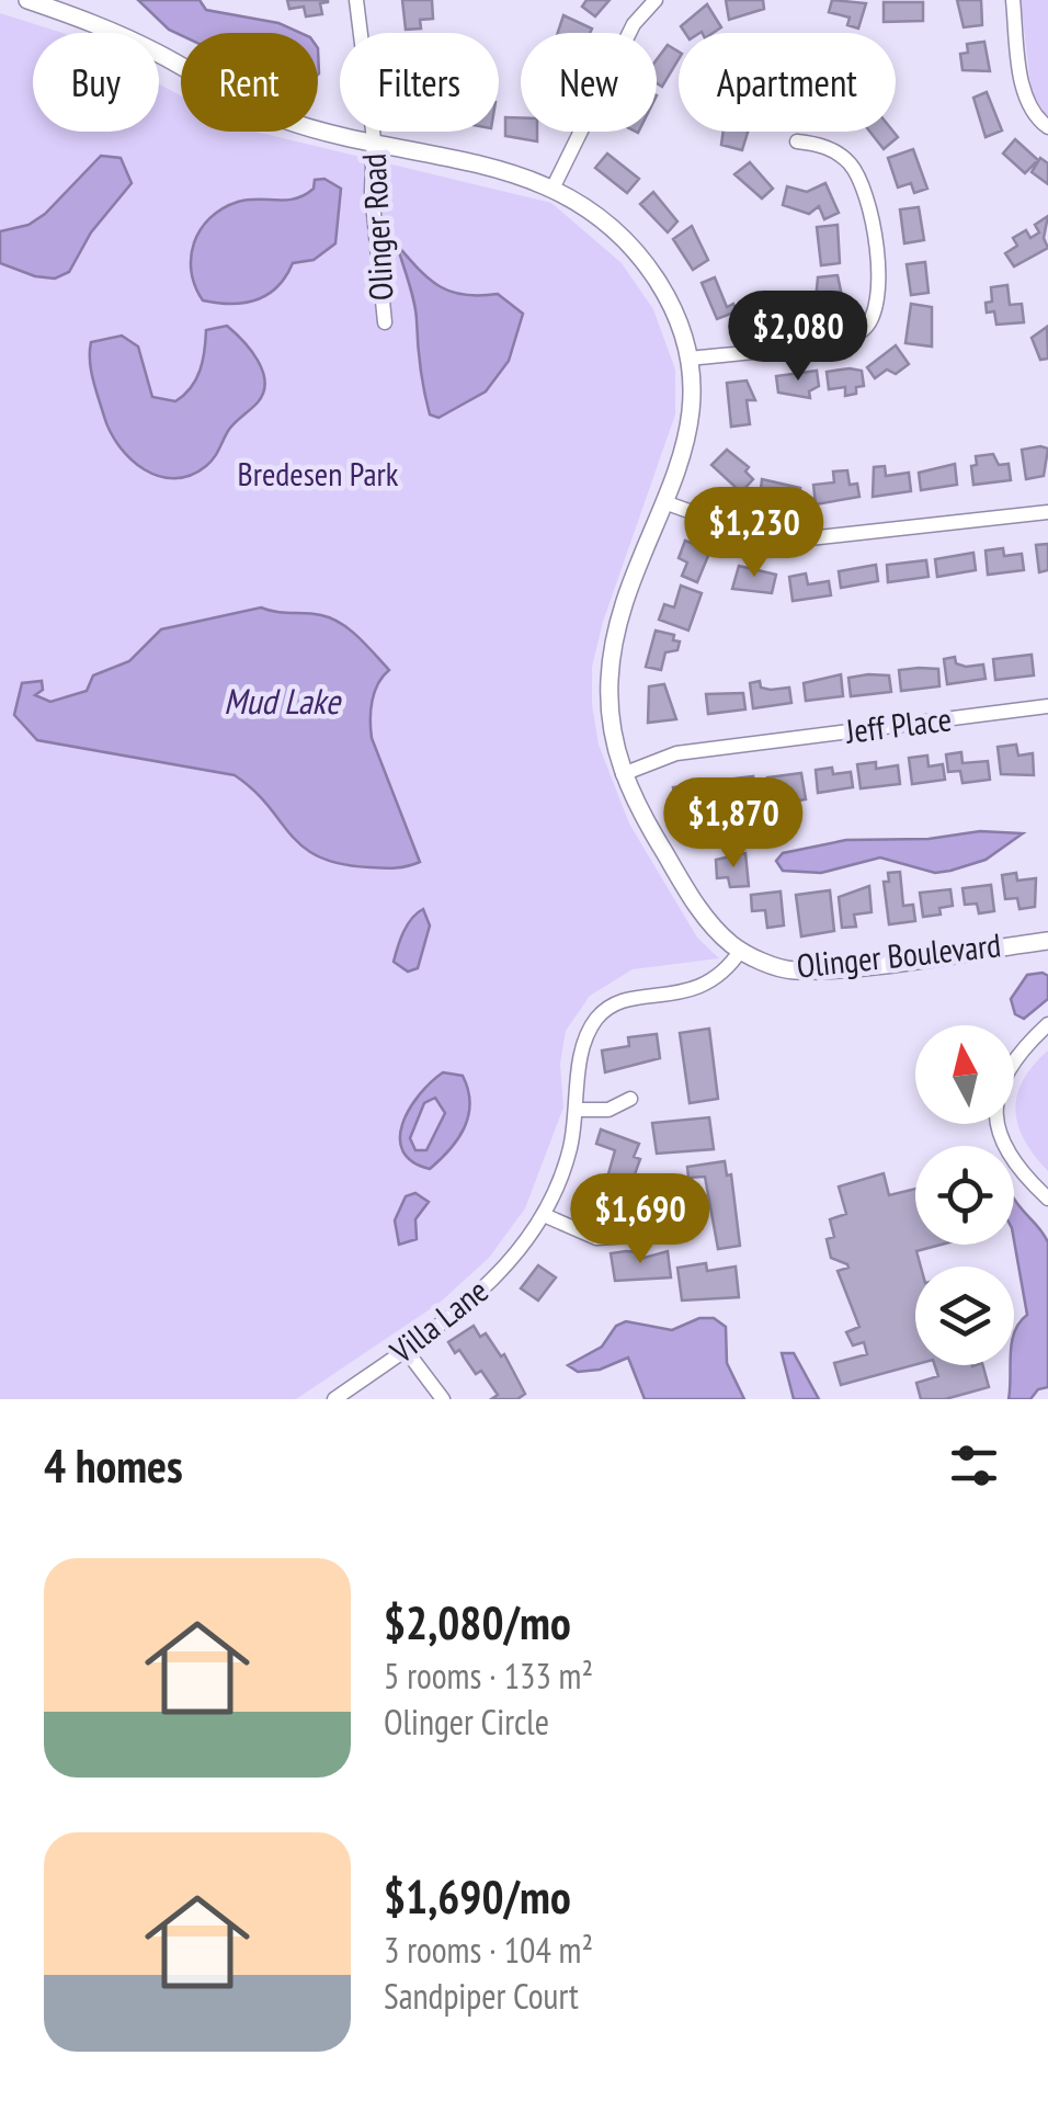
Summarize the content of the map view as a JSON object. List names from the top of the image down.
{
  "streets": {
    "street": [
      "Olinger Road",
      "Jeff Place",
      "Olinger Boulevard",
      "Villa Lane"
    ]
  },
  "crossings": [
    ["Olinger Road", "Olinger Boulevard"],
    ["Jeff Place", "Olinger Boulevard"],
    ["Olinger Boulevard", "Villa Lane"]
  ],
  "water": ["Mud Lake"],
  "parks": ["Bredesen Park"],
  "north": "top",
  "page": {
    "chip": [
      "Buy",
      "Rent",
      "Filters",
      "New",
      "Apartment"
    ],
    "price": [
      "$2,080",
      "$1,230",
      "$1,870",
      "$1,690"
    ],
    "heading": "4 homes",
    "list": [
      {
        "name": "$2,080/mo",
        "note": "5 rooms · 133 m² · Olinger Circle"
      },
      {
        "name": "$1,690/mo",
        "note": "3 rooms · 104 m² · Sandpiper Court"
      }
    ]
  }
}
